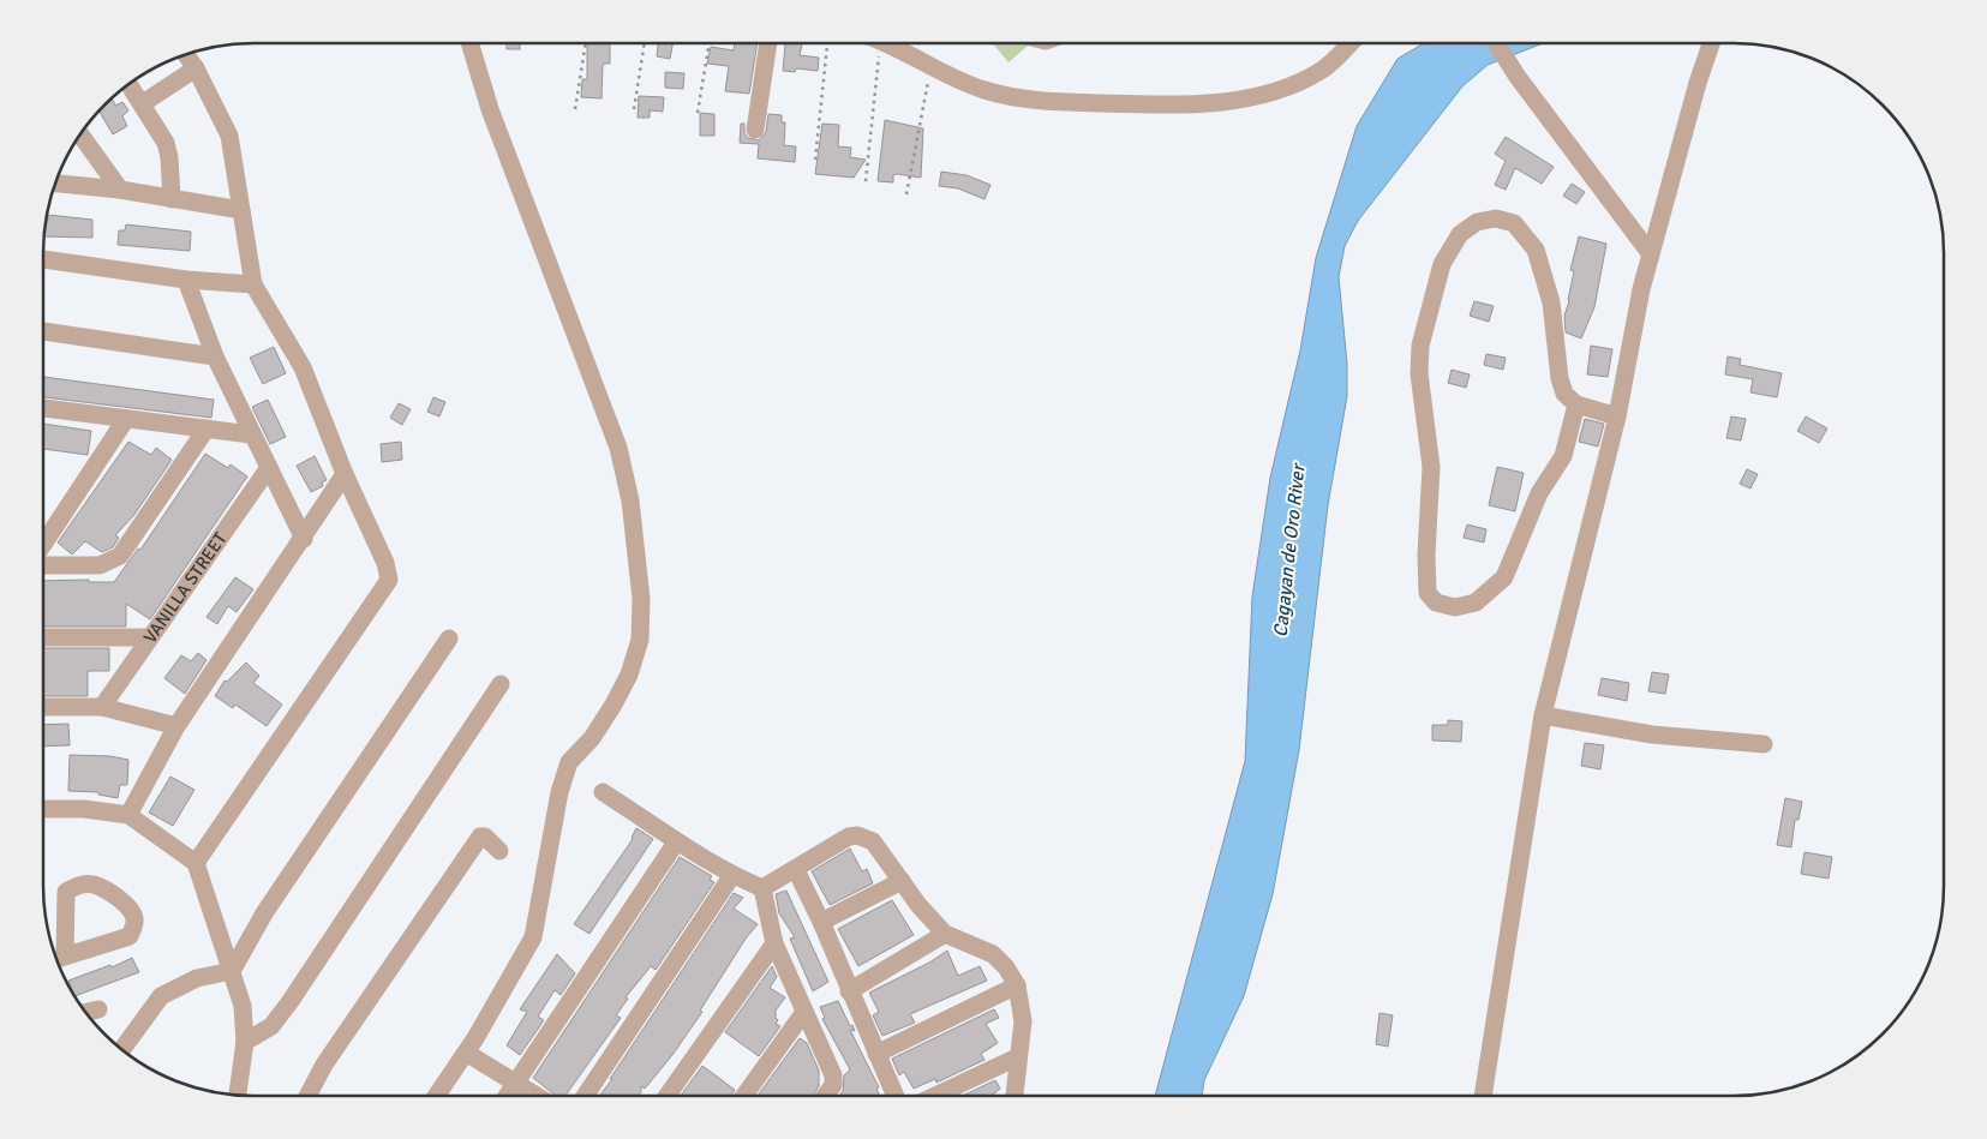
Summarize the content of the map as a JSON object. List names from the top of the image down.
{
  "streets": {
    "street": ["VANILLA STREET"]
  },
  "water": ["Cagayan de Oro River"]
}
